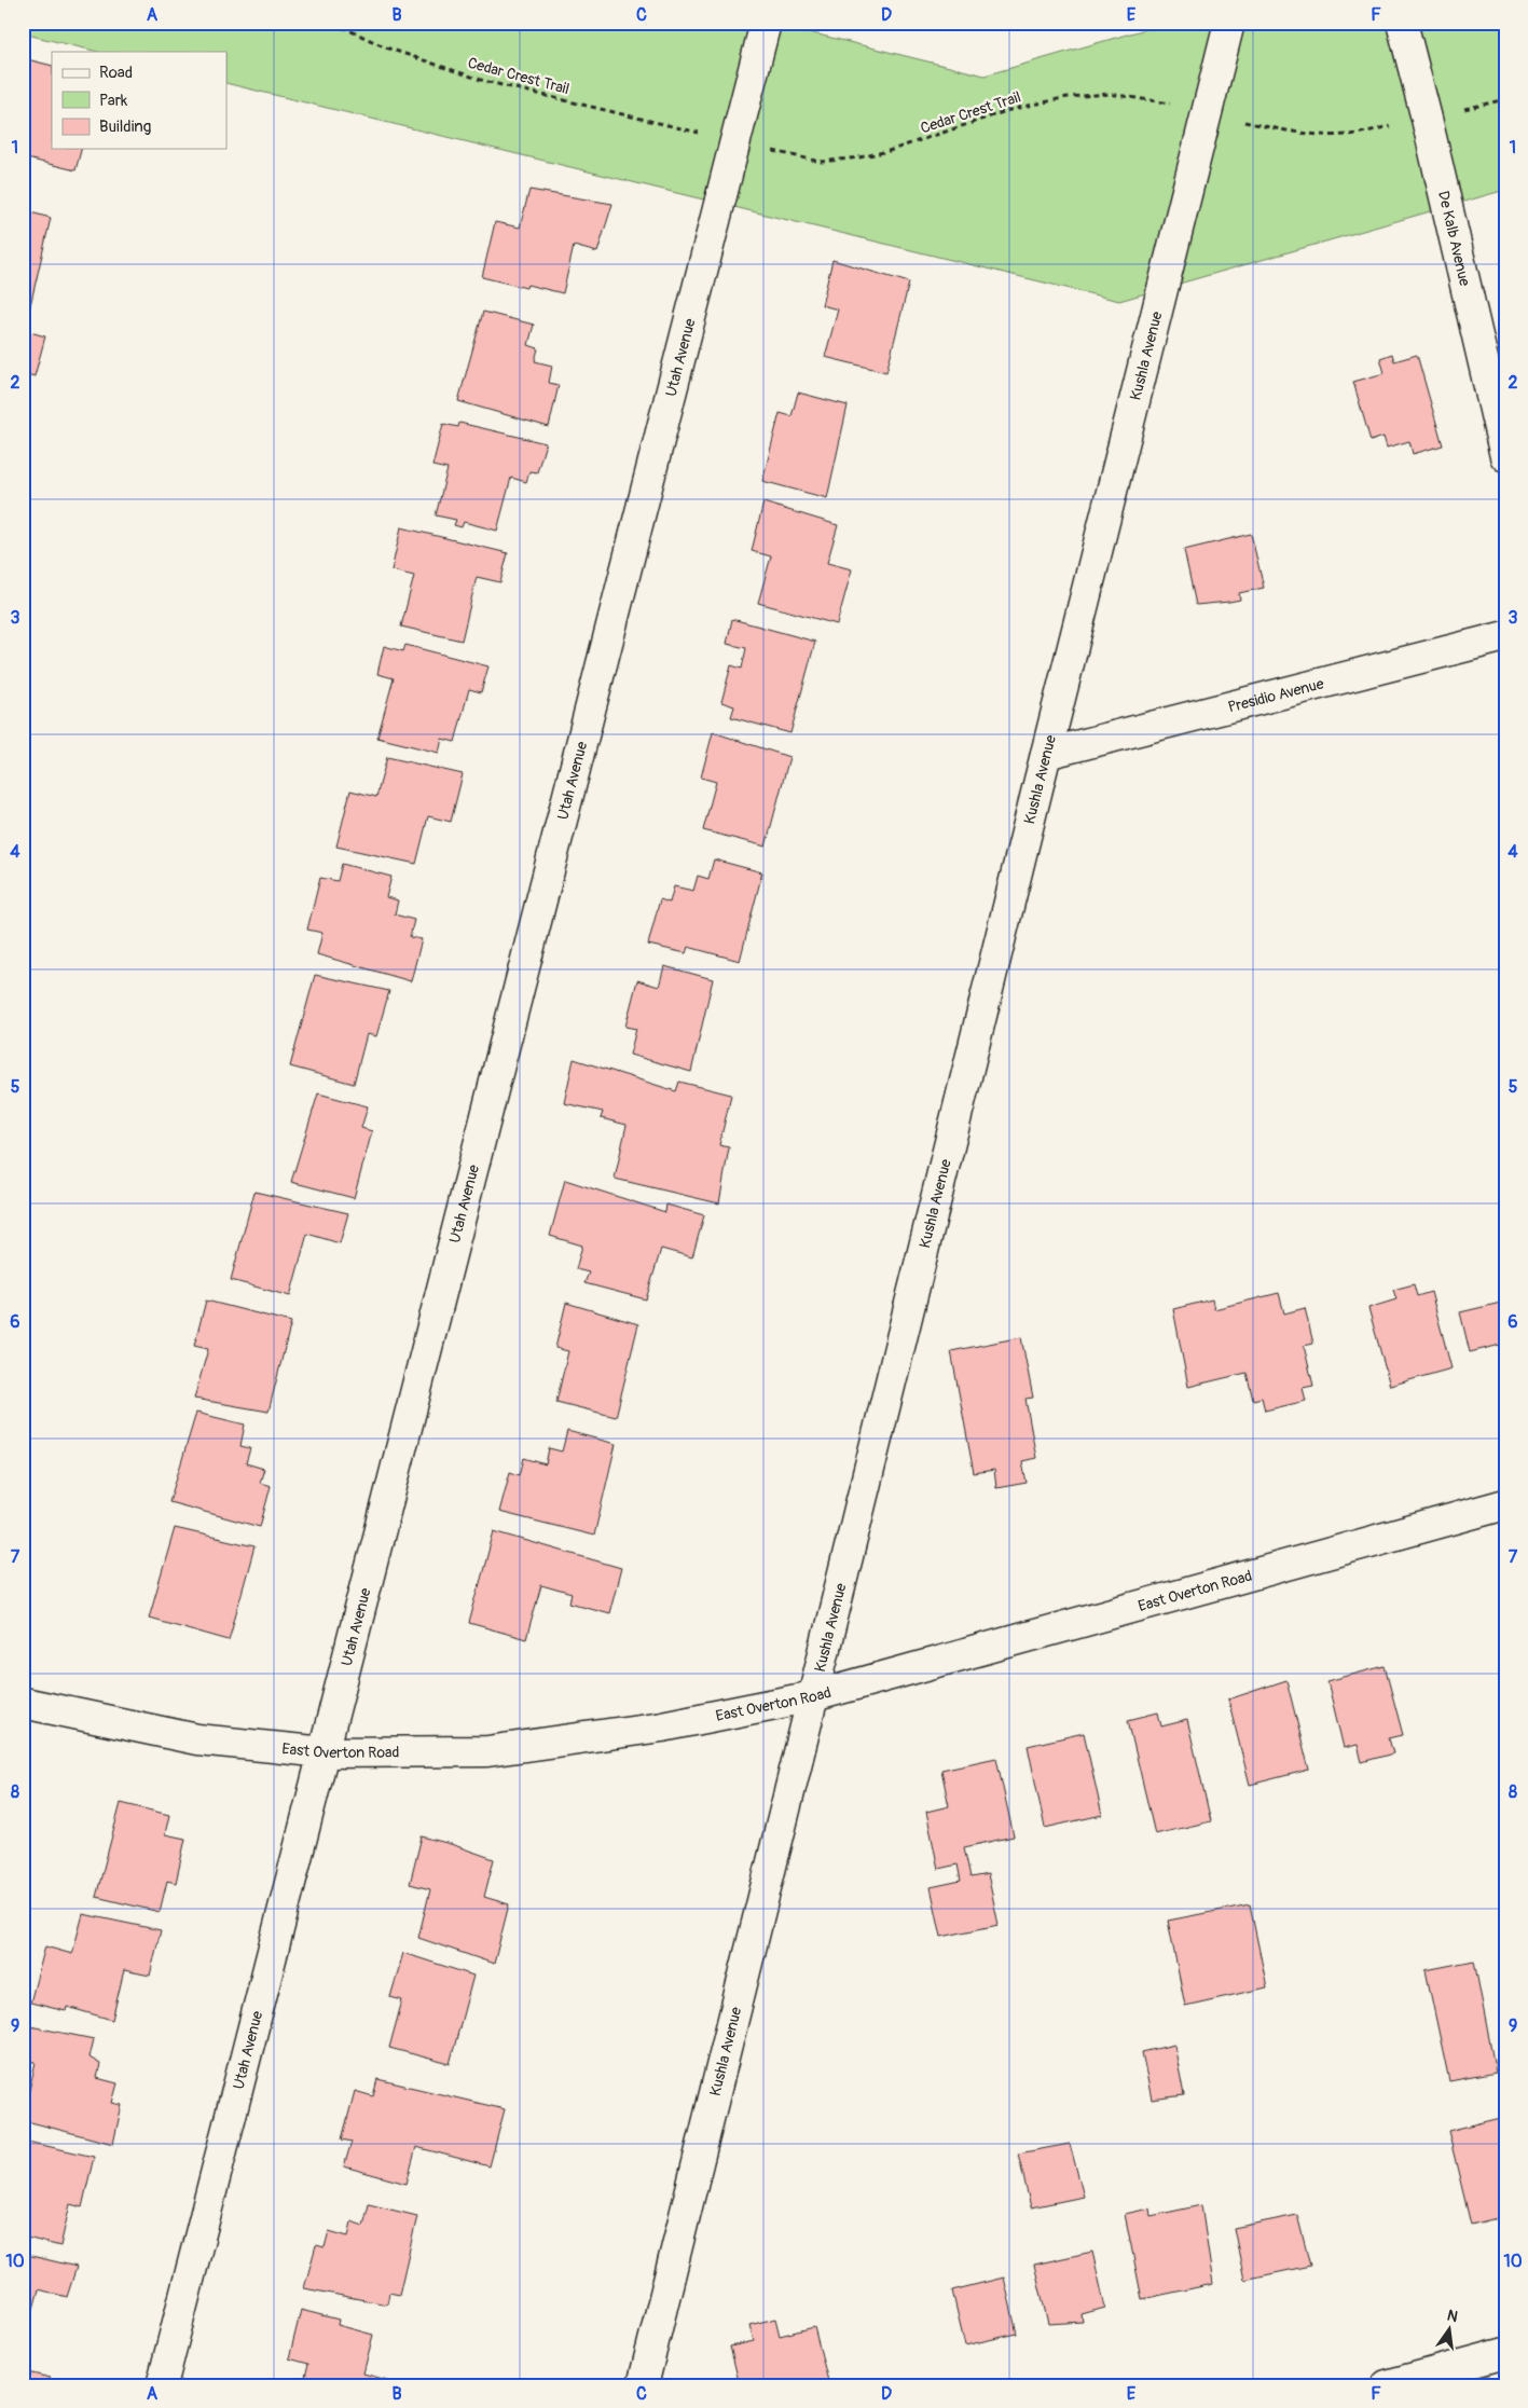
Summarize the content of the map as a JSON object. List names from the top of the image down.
{
  "streets": {
    "street": [
      "De Kalb Avenue",
      "Kushla Avenue",
      "Utah Avenue",
      "Presidio Avenue",
      "East Overton Road"
    ],
    "path": ["Cedar Crest Trail"]
  },
  "crossings": [
    ["Kushla Avenue", "Presidio Avenue"],
    ["Kushla Avenue", "East Overton Road"],
    ["Utah Avenue", "East Overton Road"]
  ],
  "legend": ["Road", "Park", "Building"],
  "north": "top",
  "grid": {
    "columns": [
      "A",
      "B",
      "C",
      "D",
      "E",
      "F"
    ],
    "rows": [
      "1",
      "2",
      "3",
      "4",
      "5",
      "6",
      "7",
      "8",
      "9",
      "10"
    ]
  }
}
